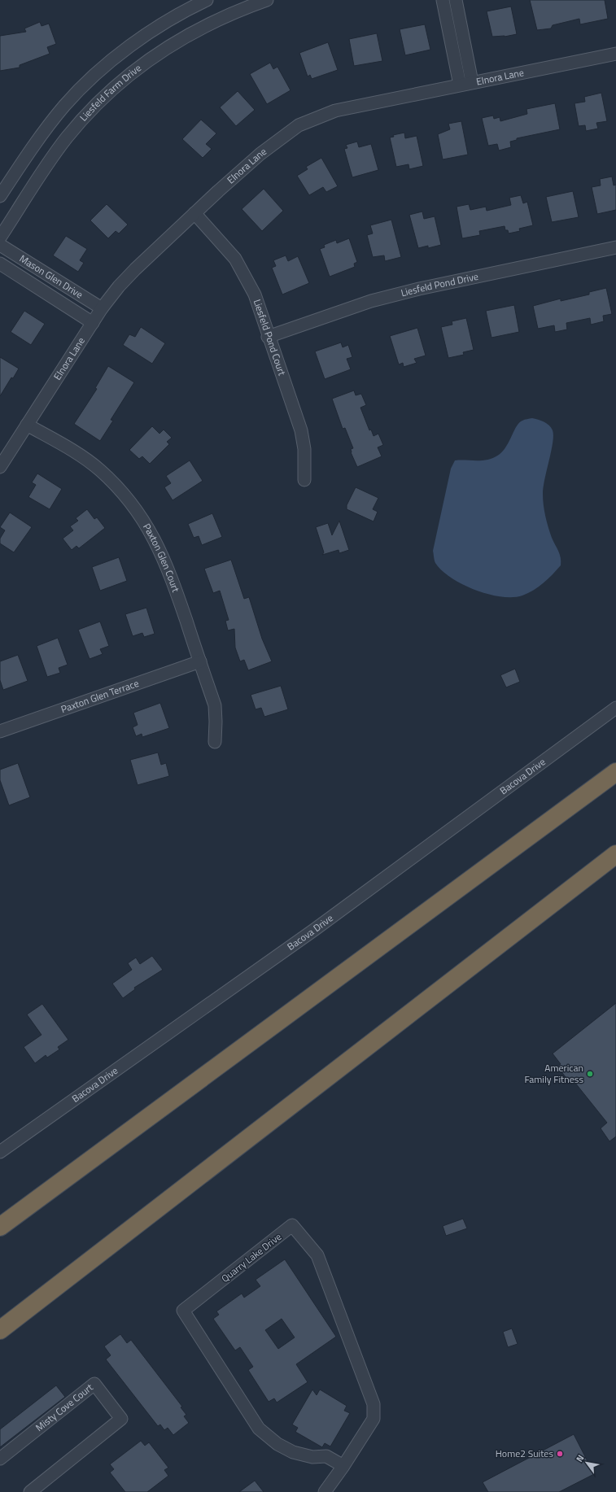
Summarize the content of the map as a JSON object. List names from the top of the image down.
{
  "streets": {
    "street": [
      "Elnora Lane",
      "Liesfeld Farm Drive",
      "Mason Glen Drive",
      "Liesfeld Pond Drive",
      "Liesfeld Pond Court",
      "Paxton Glen Court",
      "Paxton Glen Terrace",
      "Bacova Drive",
      "Quarry Lake Drive",
      "Misty Cove Court"
    ]
  },
  "crossings": [
    ["Elnora Lane", "Mason Glen Drive"],
    ["Elnora Lane", "Liesfeld Pond Court"],
    ["Elnora Lane", "Paxton Glen Court"],
    ["Liesfeld Pond Drive", "Liesfeld Pond Court"],
    ["Paxton Glen Court", "Paxton Glen Terrace"]
  ],
  "places": ["American Family Fitness", "Home2 Suites"],
  "north": "top left"
}
